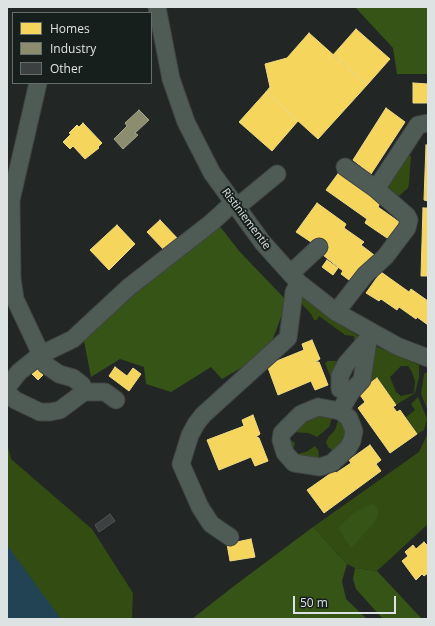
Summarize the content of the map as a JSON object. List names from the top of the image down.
{
  "streets": {
    "street": ["Ristiniementie"]
  },
  "legend": ["Homes", "Industry", "Other"],
  "scale_bar": "50 m"
}
